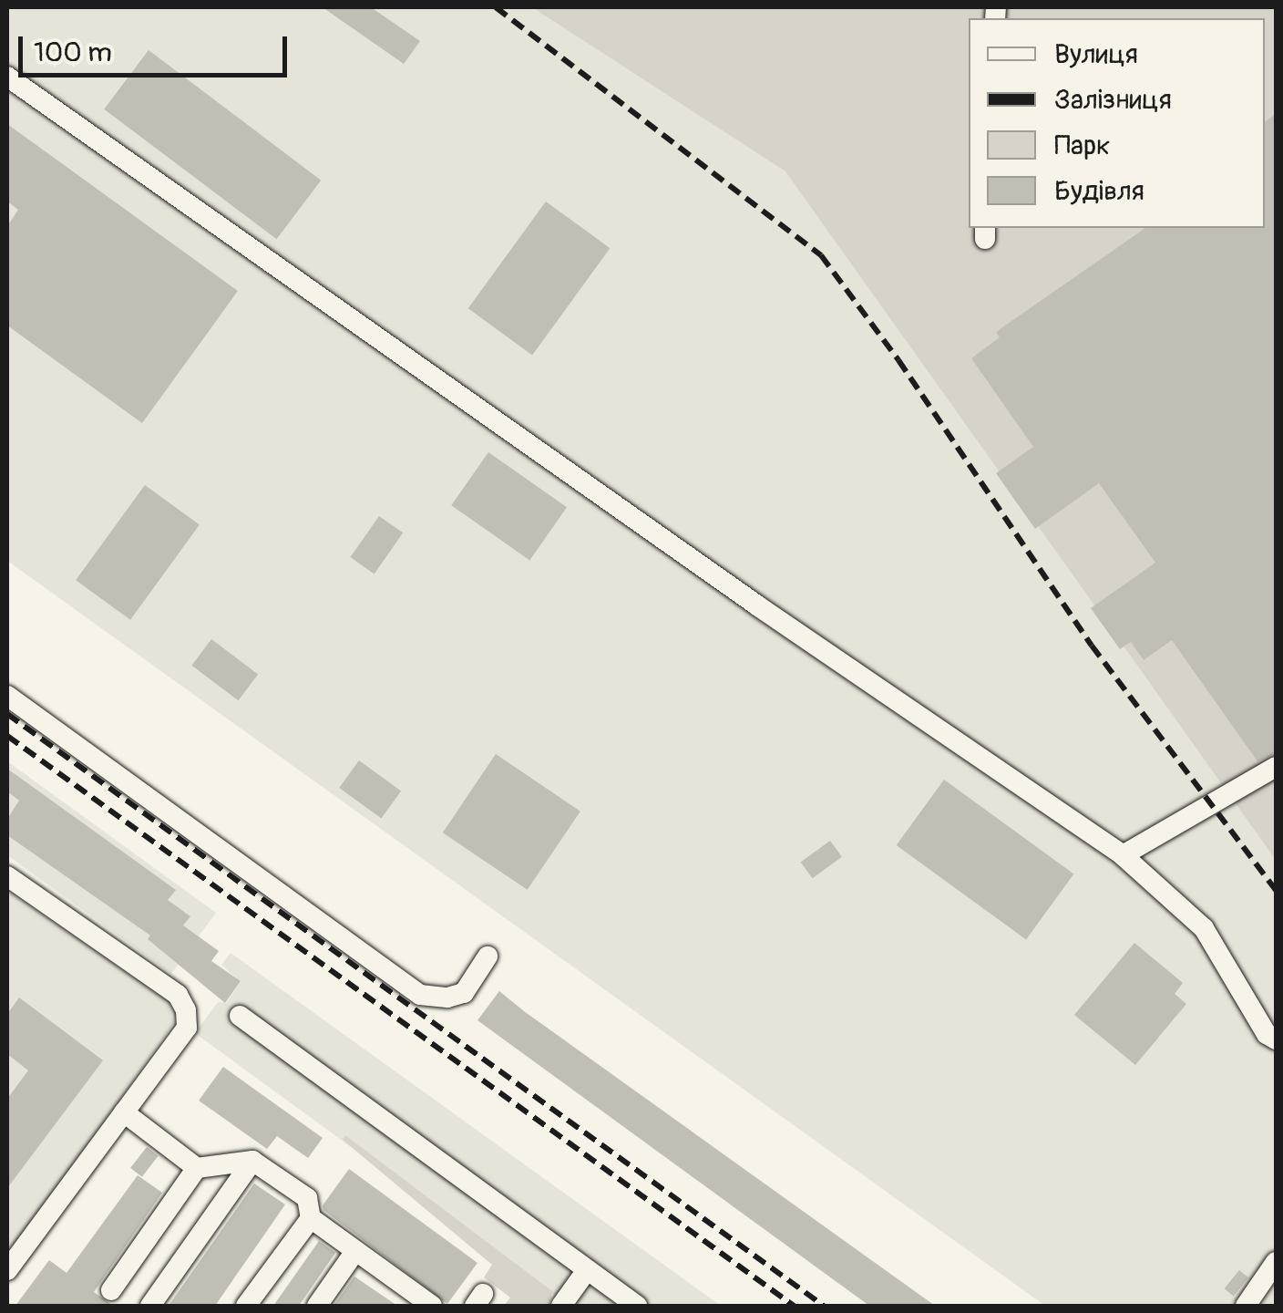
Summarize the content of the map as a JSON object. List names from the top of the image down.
{
  "legend": [
    "Вулиця",
    "Залізниця",
    "Парк",
    "Будівля"
  ],
  "scale_bar": "100 m"
}
